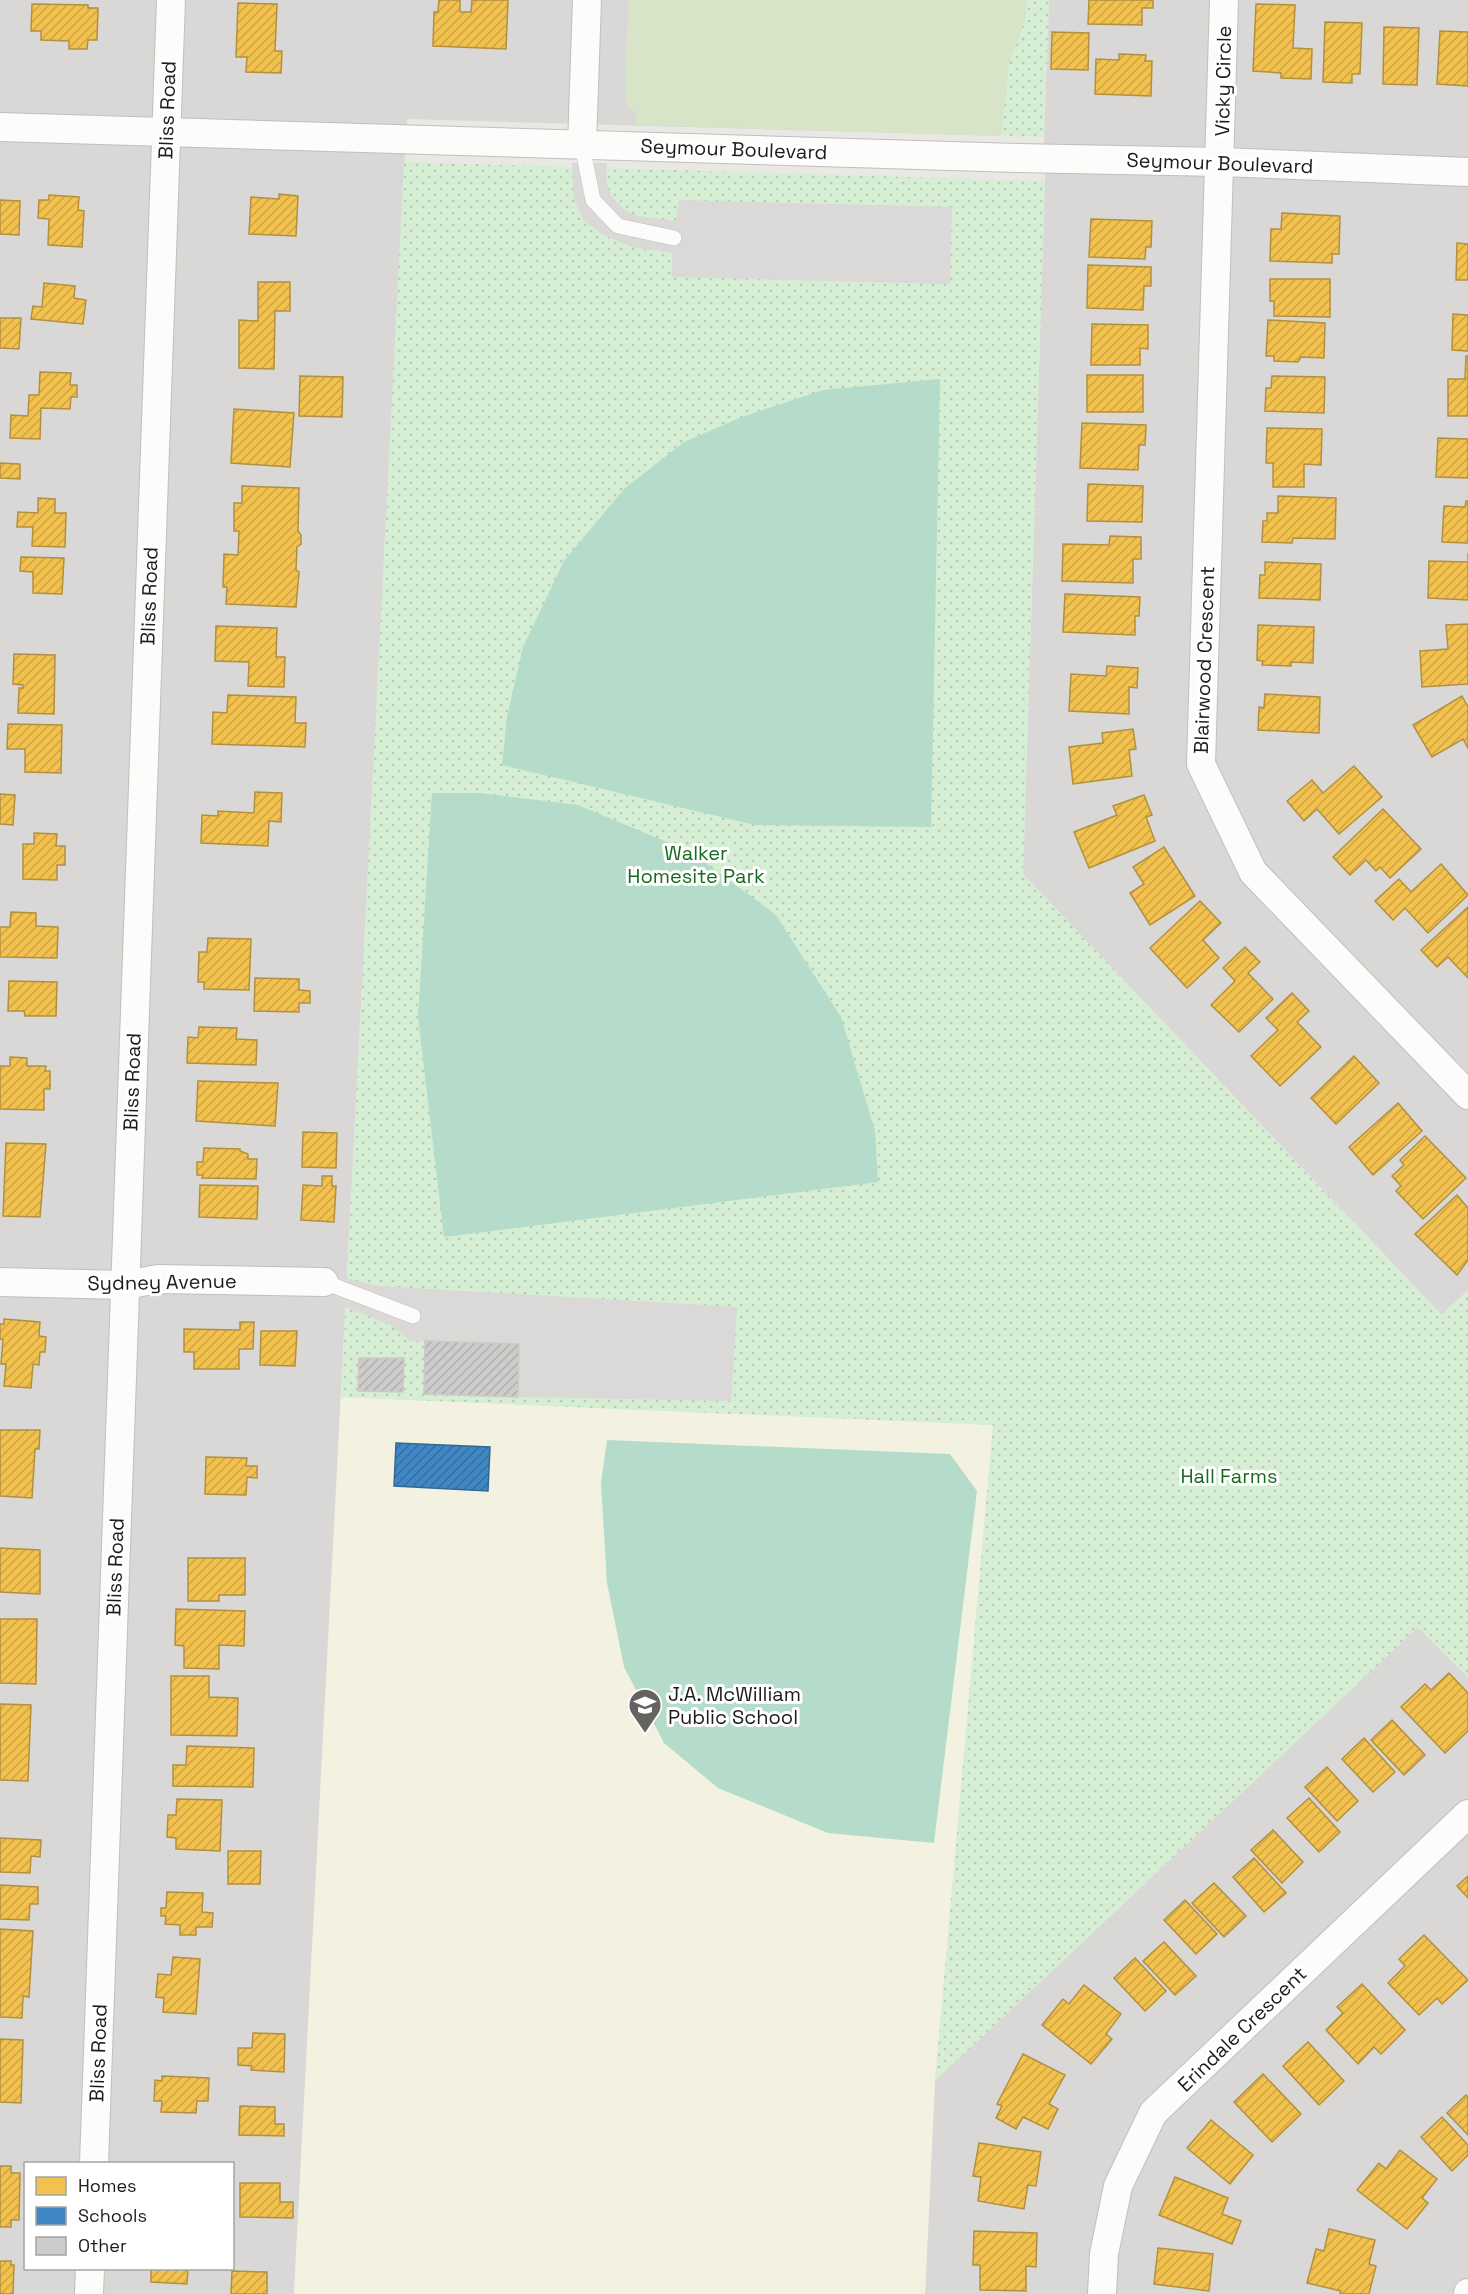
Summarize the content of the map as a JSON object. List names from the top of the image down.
{
  "streets": {
    "street": [
      "Vicky Circle",
      "Bliss Road",
      "Seymour Boulevard",
      "Blairwood Crescent",
      "Sydney Avenue",
      "Erindale Crescent"
    ]
  },
  "crossings": [
    ["Vicky Circle", "Seymour Boulevard"],
    ["Vicky Circle", "Blairwood Crescent"],
    ["Bliss Road", "Seymour Boulevard"],
    ["Bliss Road", "Sydney Avenue"],
    ["Seymour Boulevard", "Blairwood Crescent"]
  ],
  "parks": ["Walker Homesite Park", "Hall Farms"],
  "places": {
    "school or university": ["J.A. McWilliam Public School"]
  },
  "legend": ["Homes", "Schools", "Other"]
}
